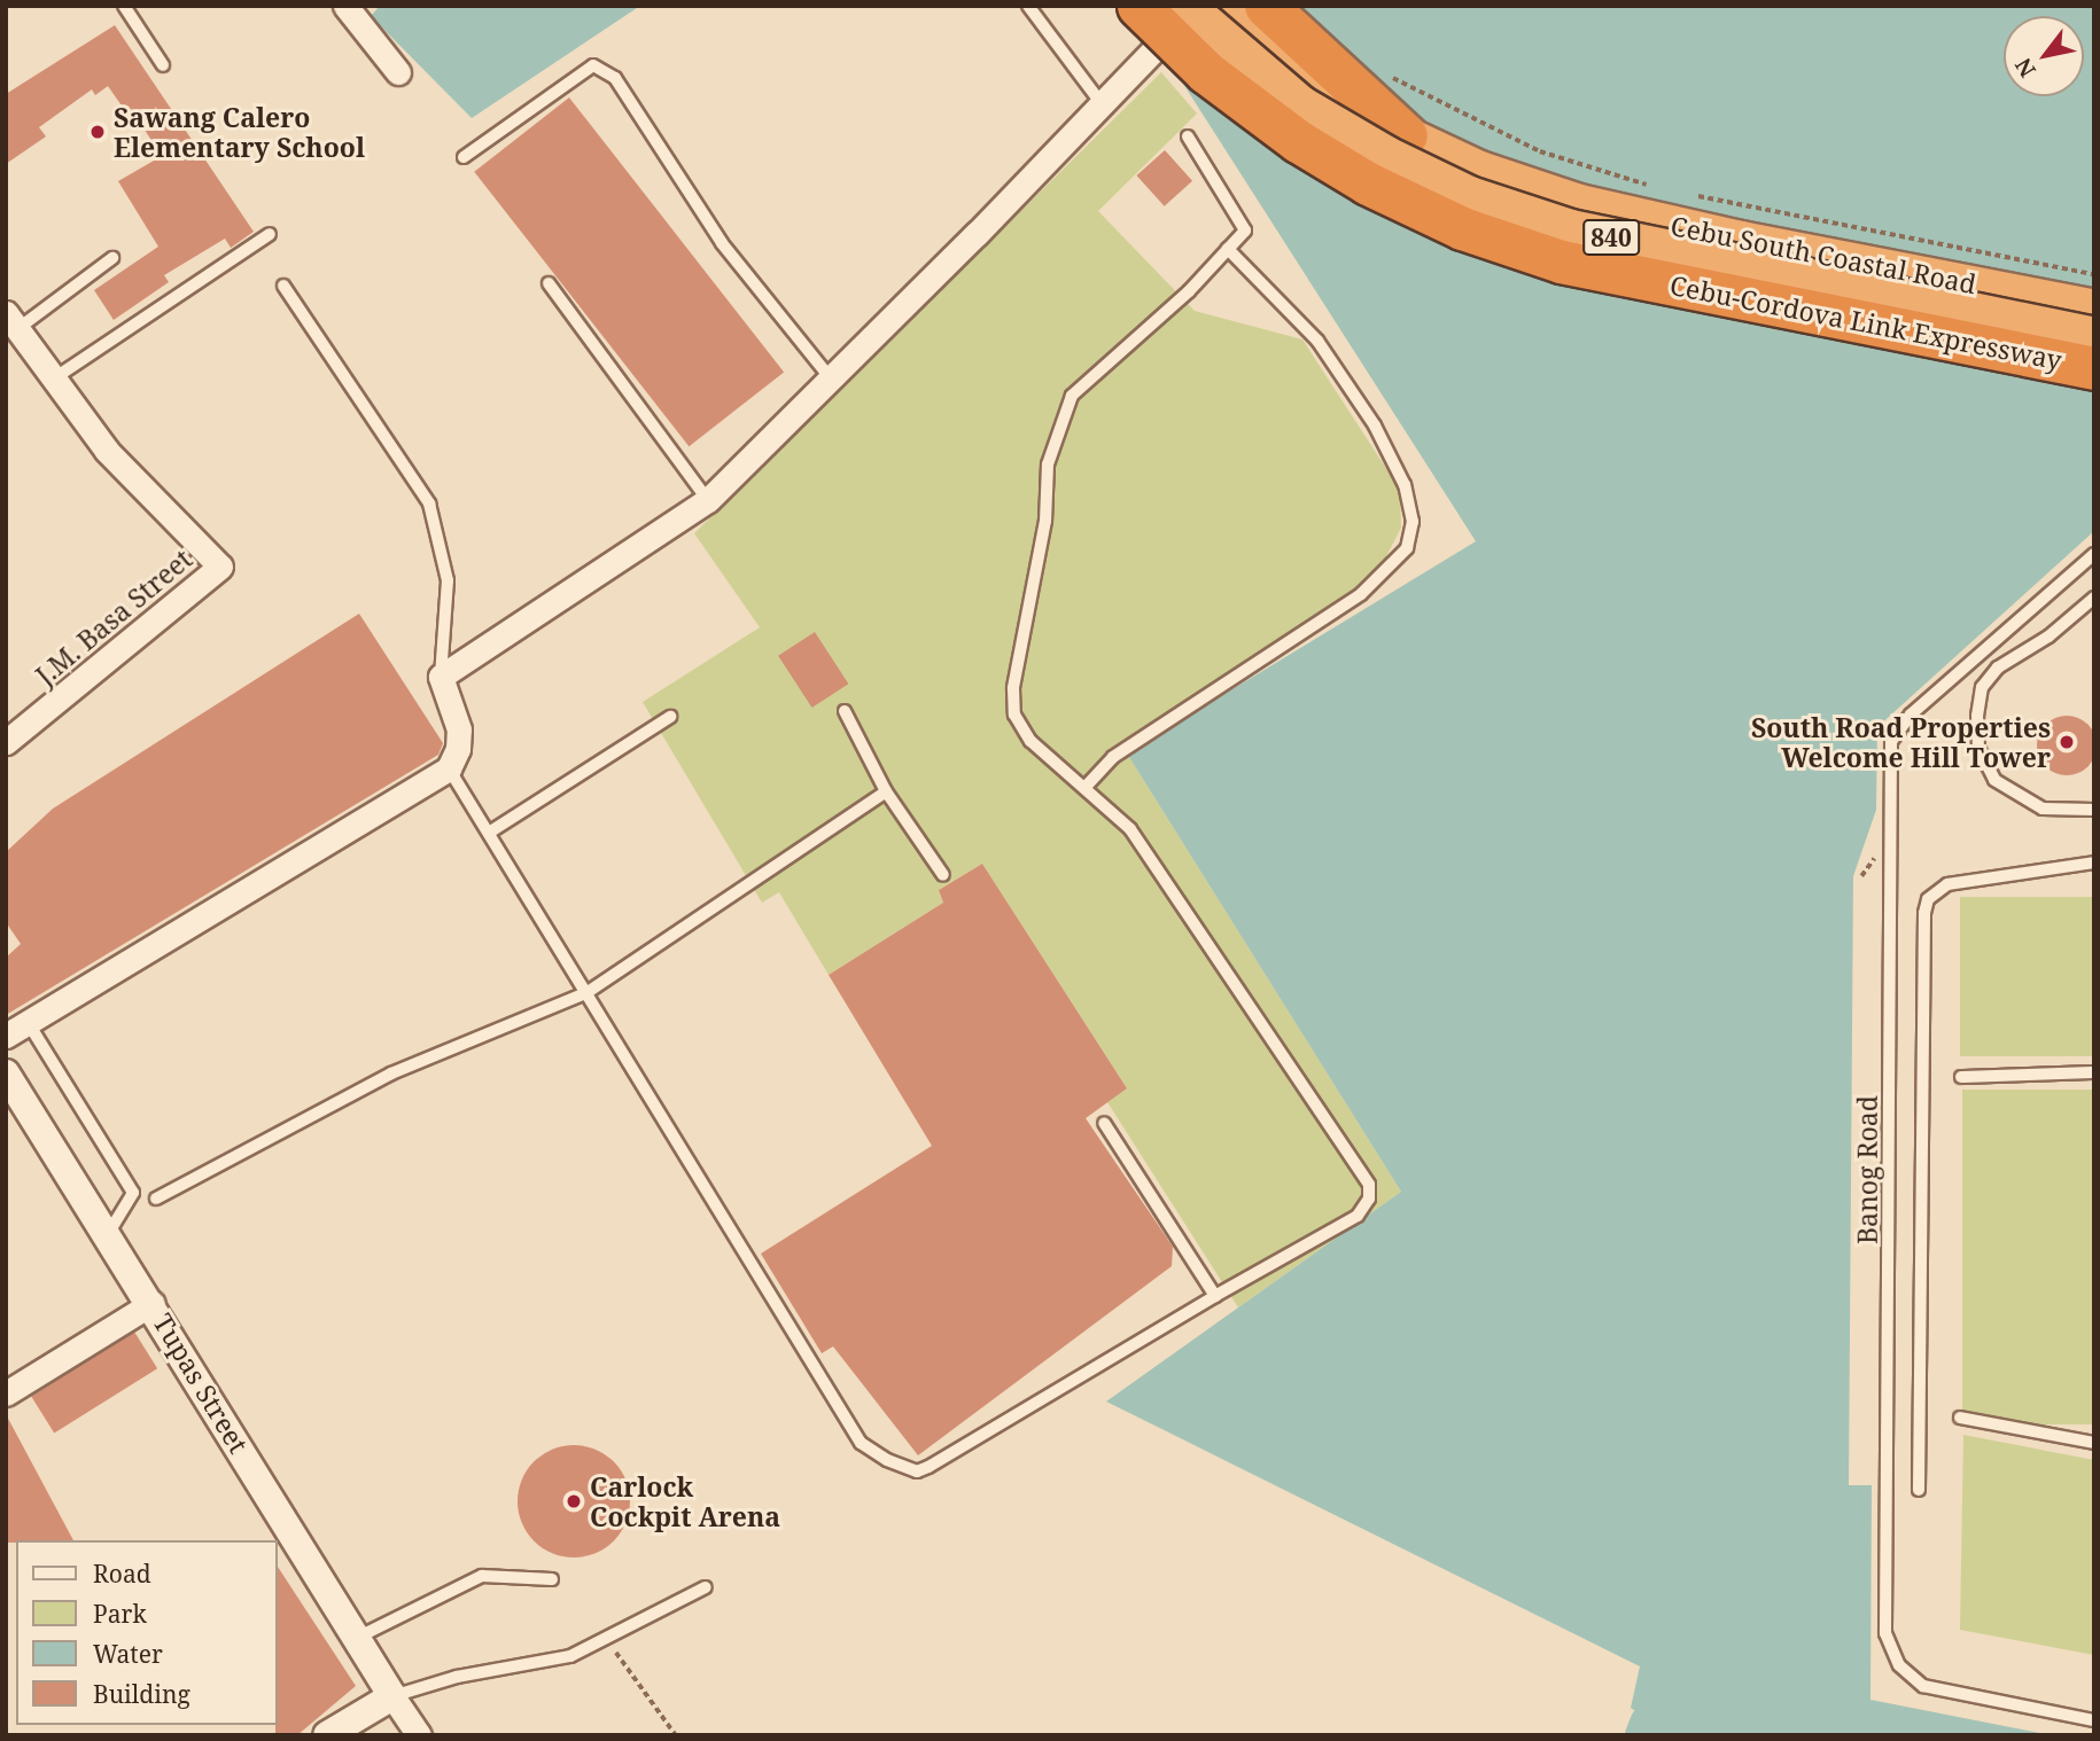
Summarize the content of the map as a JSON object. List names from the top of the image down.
{
  "streets": {
    "highway": ["840", "Cebu South Coastal Road", "Cebu-Cordova Link Expressway"],
    "street": ["J.M. Basa Street", "Tupas Street"],
    "lane": ["Banog Road"]
  },
  "places": ["Sawang Calero Elementary School", "South Road Properties Welcome Hill Tower", "Carlock Cockpit Arena"],
  "legend": [
    "Road",
    "Park",
    "Water",
    "Building"
  ],
  "north": "bottom left"
}
